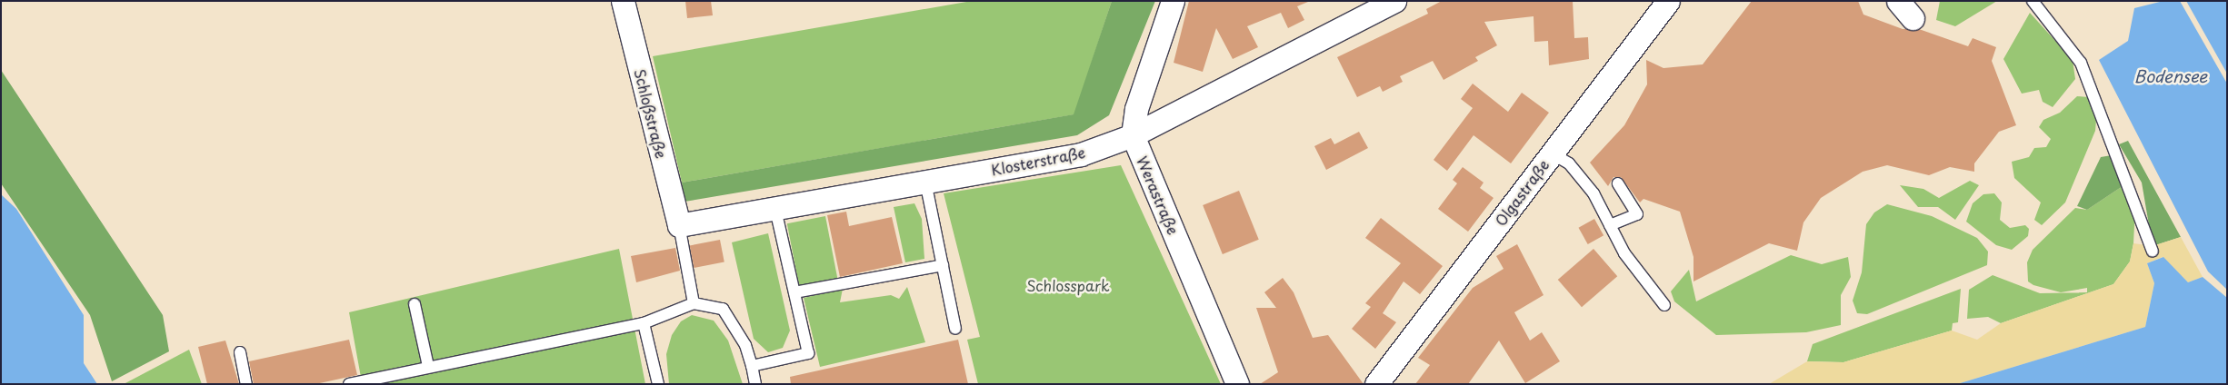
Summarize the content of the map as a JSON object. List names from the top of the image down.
{
  "streets": {
    "street": [
      "Schloßstraße",
      "Klosterstraße",
      "Olgastraße",
      "Werastraße"
    ]
  },
  "crossings": [
    ["Schloßstraße", "Klosterstraße"],
    ["Klosterstraße", "Werastraße"]
  ],
  "water": ["Bodensee"],
  "parks": ["Schlosspark"]
}
